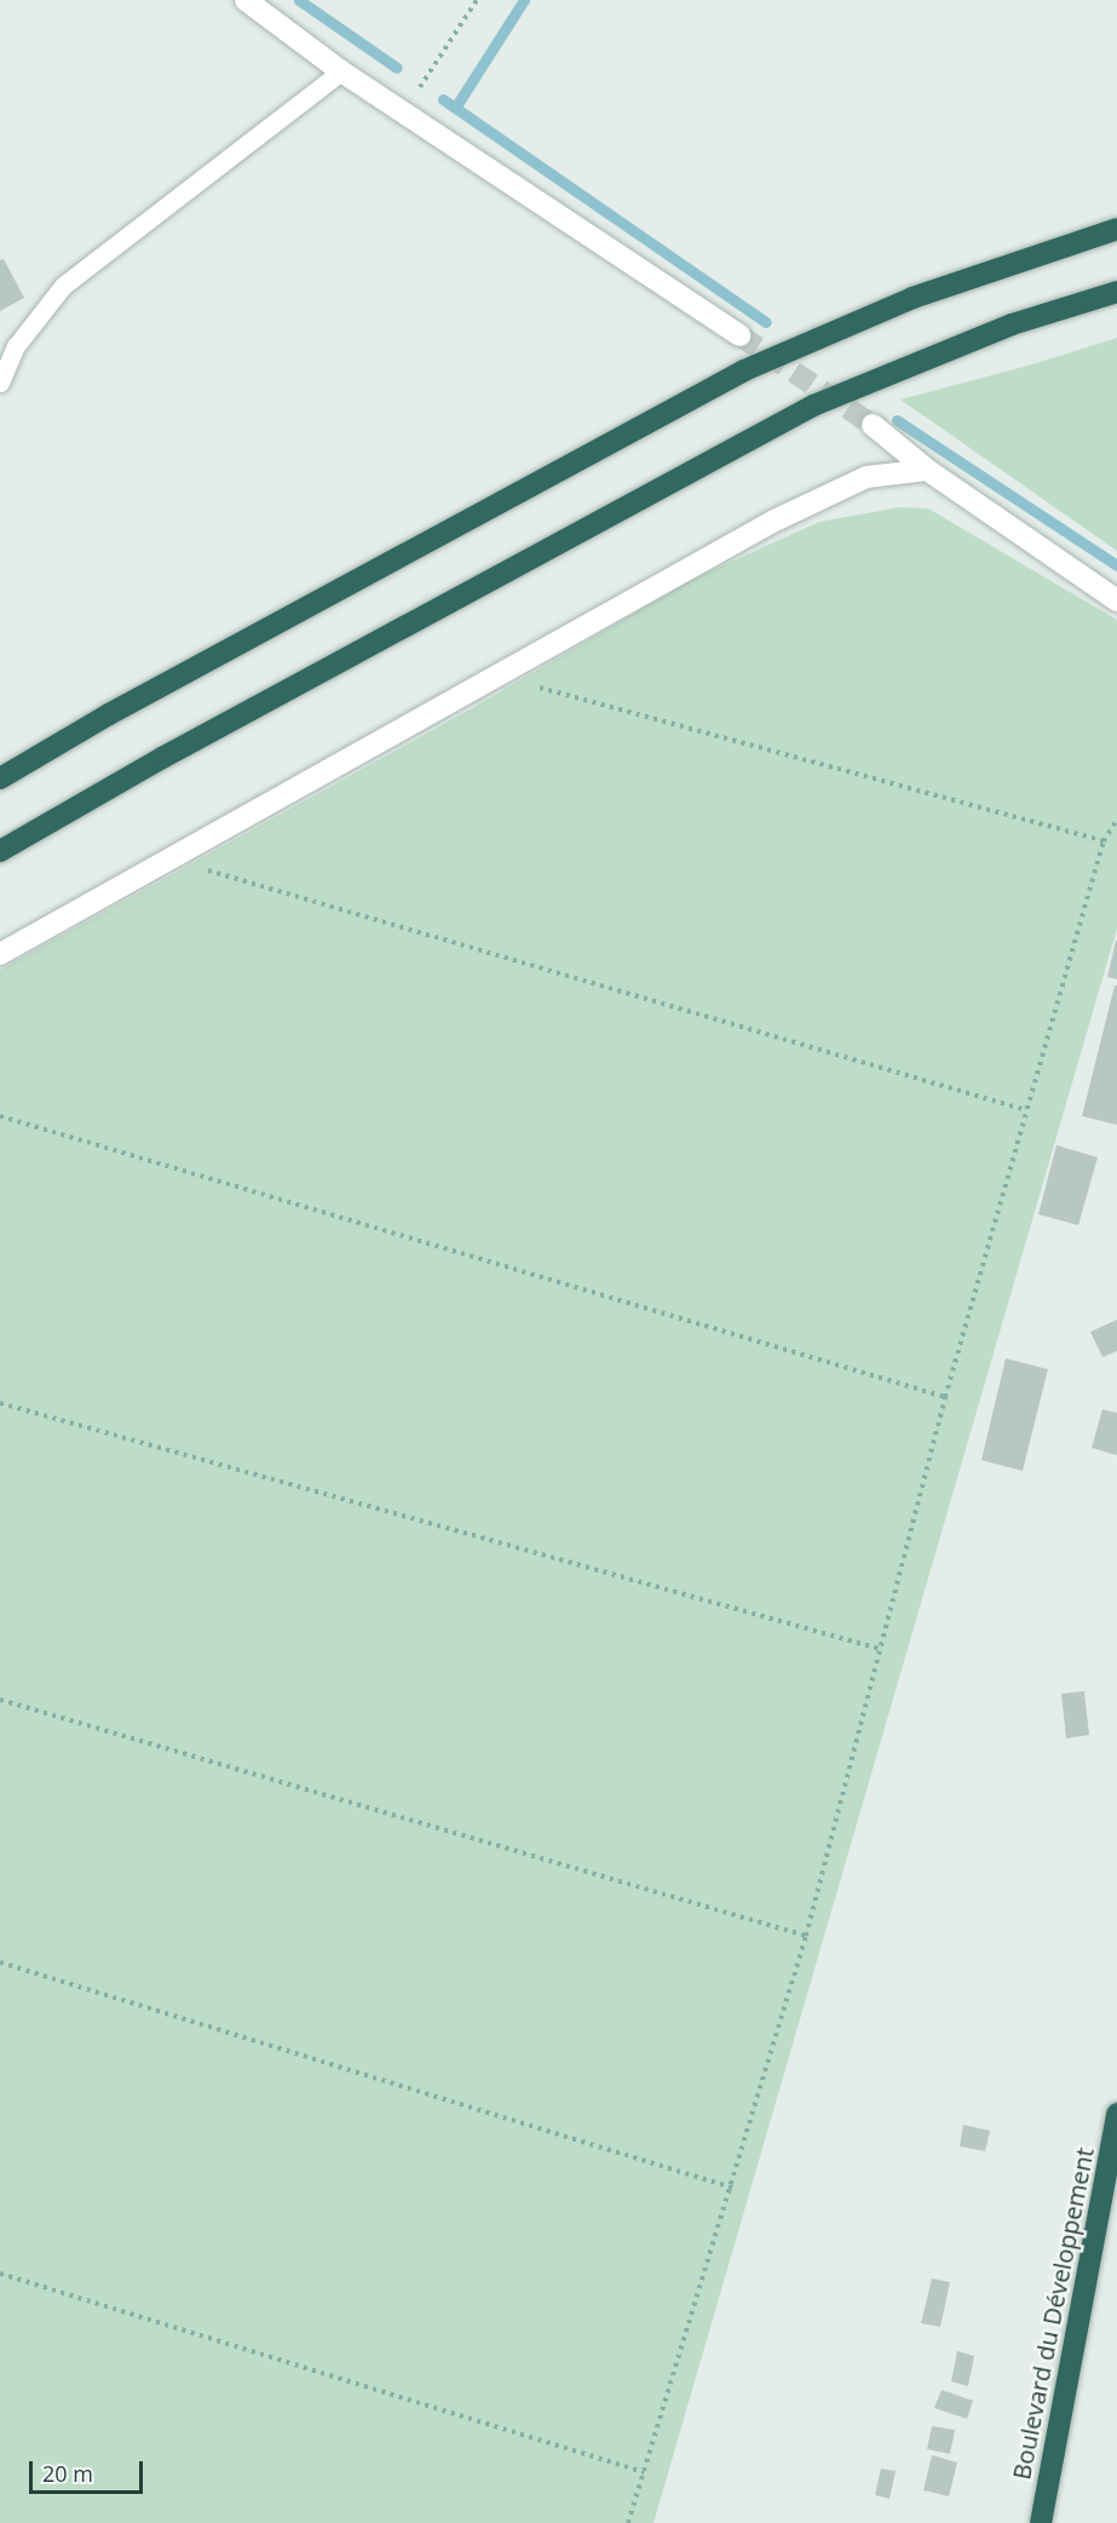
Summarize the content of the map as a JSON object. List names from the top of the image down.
{
  "streets": {
    "highway": ["Boulevard du Développement"]
  },
  "scale_bar": "20 m"
}
